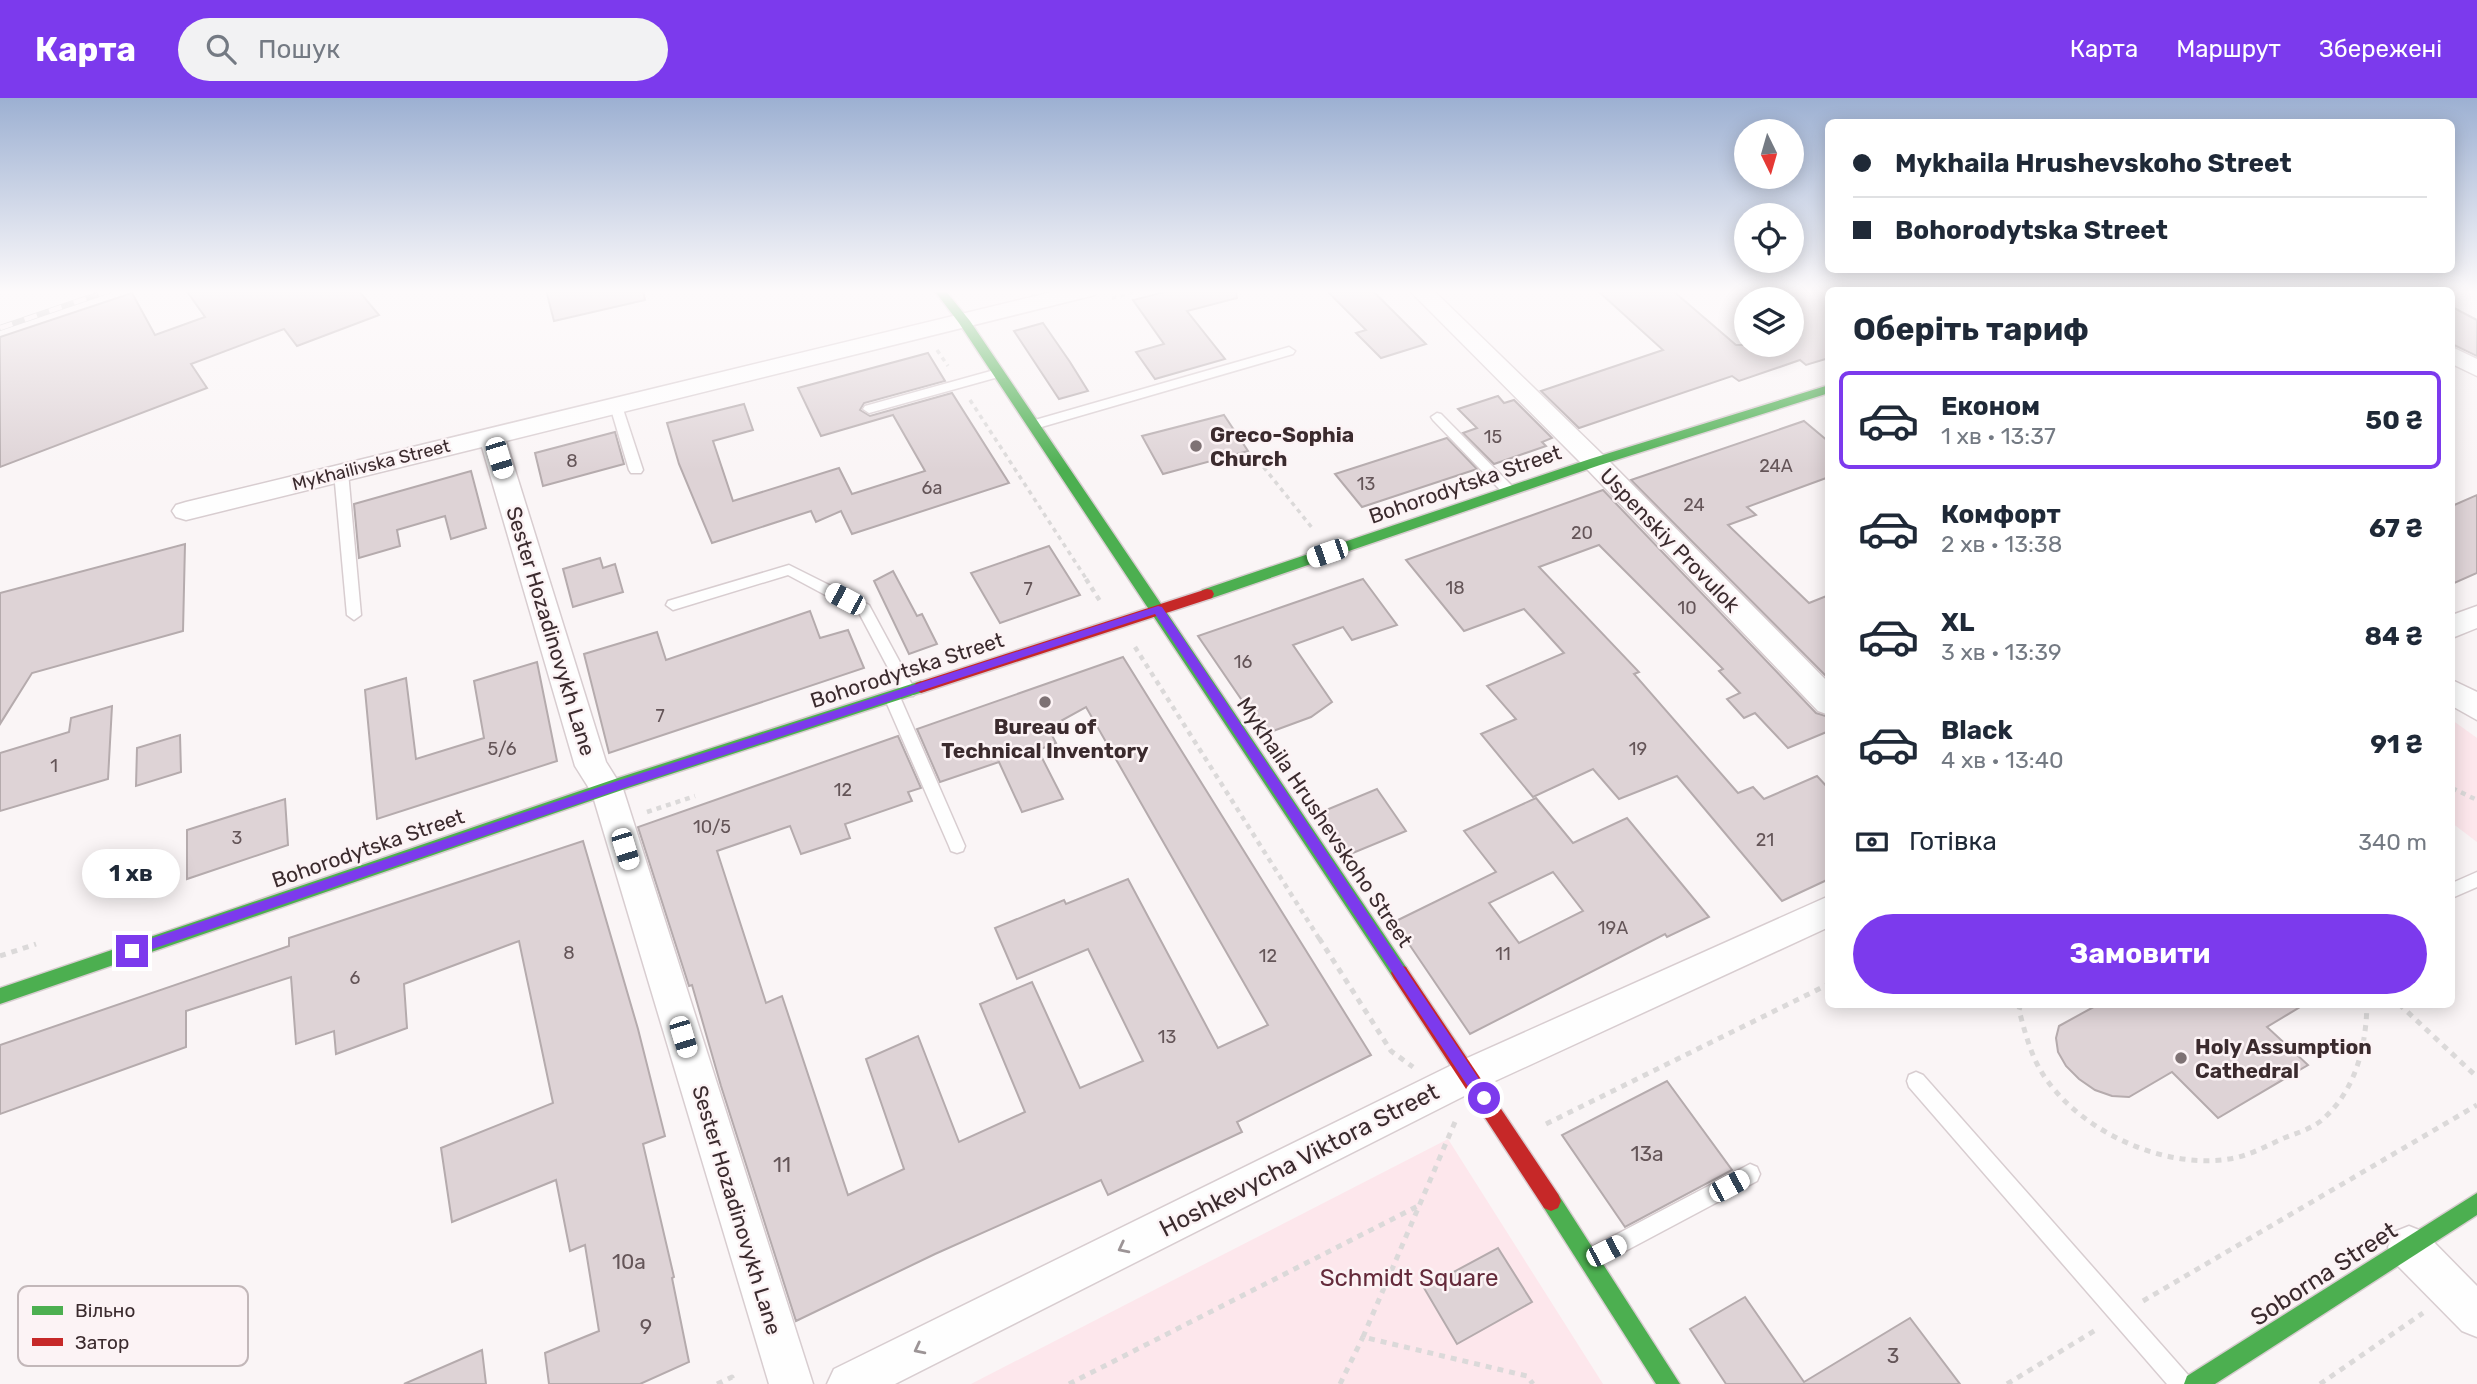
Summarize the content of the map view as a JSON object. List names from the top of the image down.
{
  "streets": {
    "street": [
      "Mykhailivska Street",
      "Bohorodytska Street",
      "Uspenskiy Provulok",
      "Sester Hozadinovykh Lane",
      "Mykhaila Hrushevskoho Street",
      "Hoshkevycha Viktora Street",
      "Soborna Street"
    ]
  },
  "crossings": [
    ["Mykhailivska Street", "Sester Hozadinovykh Lane"],
    ["Bohorodytska Street", "Uspenskiy Provulok"],
    ["Bohorodytska Street", "Sester Hozadinovykh Lane"],
    ["Bohorodytska Street", "Mykhaila Hrushevskoho Street"],
    ["Mykhaila Hrushevskoho Street", "Hoshkevycha Viktora Street"]
  ],
  "one_way": ["Hoshkevycha Viktora Street"],
  "parks": ["Schmidt Square"],
  "places": ["Greco-Sophia Church", "Bureau of Technical Inventory", "Holy Assumption Cathedral"],
  "house_numbers": [
    "15",
    "8",
    "24А",
    "13",
    "6а",
    "24",
    "20",
    "18",
    "7",
    "10",
    "16",
    "7",
    "5/6",
    "19",
    "1",
    "12",
    "10/5",
    "3",
    "21",
    "19А",
    "8",
    "11",
    "12",
    "6",
    "13",
    "13а",
    "11",
    "10а",
    "9",
    "3"
  ],
  "legend": ["Вільно", "Затор"],
  "north": "bottom",
  "page": {
    "header": "Карта",
    "search": "Пошук",
    "nav": ["Карта", "Маршрут", "Збережені"],
    "banner": ["Mykhaila Hrushevskoho Street", "Bohorodytska Street"],
    "heading": "Оберіть тариф",
    "list": [
      {
        "name": "Економ",
        "note": "1 хв · 13:37",
        "value": "50 ₴"
      },
      {
        "name": "Комфорт",
        "note": "2 хв · 13:38",
        "value": "67 ₴"
      },
      {
        "name": "XL",
        "note": "3 хв · 13:39",
        "value": "84 ₴"
      },
      {
        "name": "Black",
        "note": "4 хв · 13:40",
        "value": "91 ₴"
      }
    ],
    "pay": ["Готівка", "340 m"],
    "bubble": "1 хв",
    "buttons": "Замовити"
  }
}
